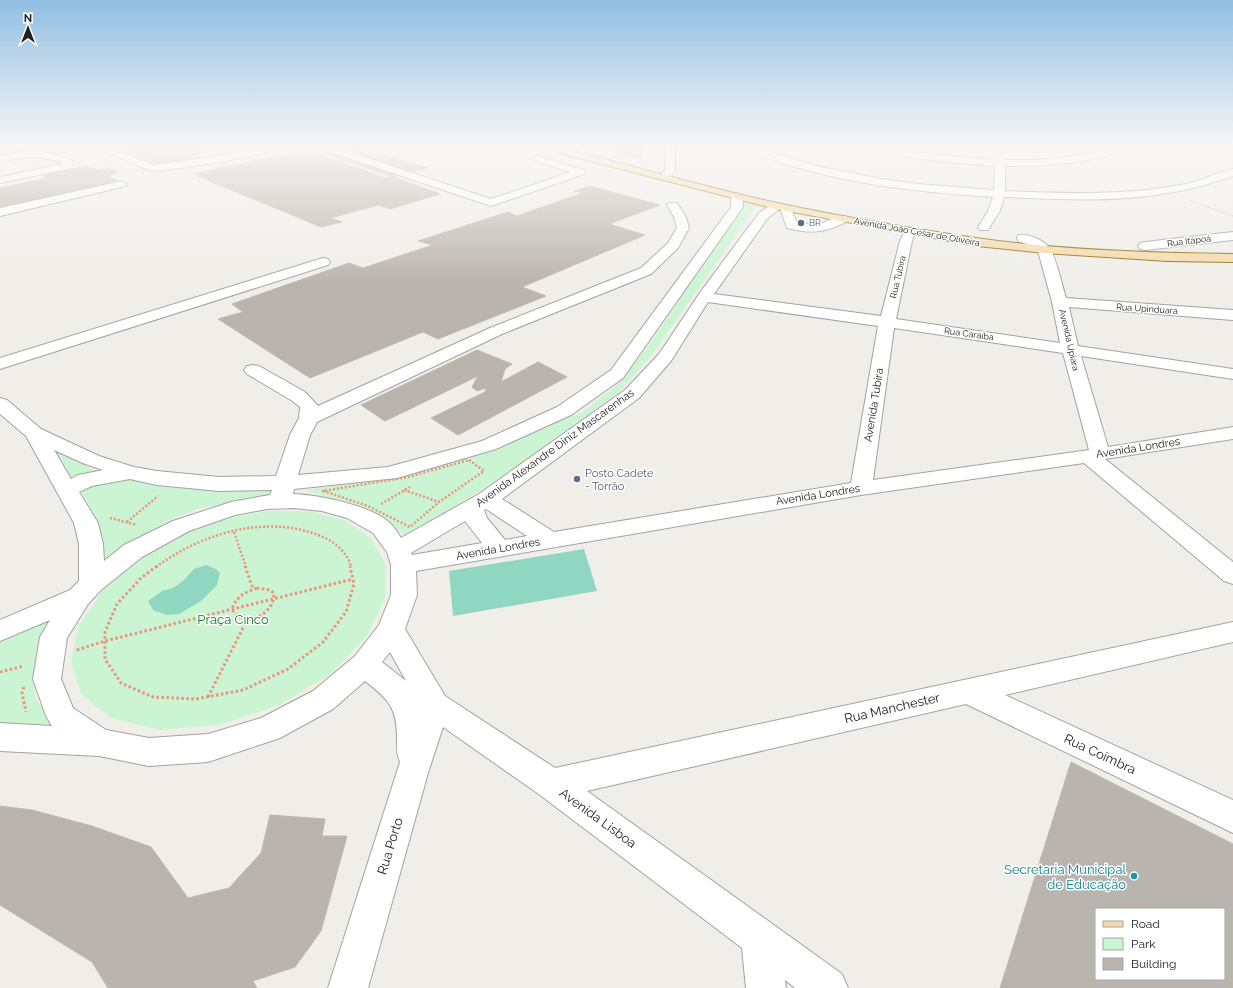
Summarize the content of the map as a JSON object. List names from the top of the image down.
{
  "streets": {
    "main road": ["Avenida João César de Oliveira"],
    "street": [
      "Rua Itapoá",
      "Rua Tubira",
      "Rua Upinduara",
      "Rua Caraíba",
      "Avenida Upiara",
      "Avenida Tubira",
      "Avenida Alexandre Diniz Mascarenhas",
      "Avenida Londres",
      "Rua Manchester",
      "Rua Coimbra",
      "Avenida Lisboa",
      "Rua Porto"
    ]
  },
  "crossings": [
    ["Avenida João César de Oliveira", "Rua Itapoá"],
    ["Avenida João César de Oliveira", "Rua Tubira"],
    ["Avenida João César de Oliveira", "Avenida Upiara"],
    ["Avenida João César de Oliveira", "Avenida Alexandre Diniz Mascarenhas"],
    ["Rua Tubira", "Rua Caraíba"],
    ["Rua Tubira", "Avenida Tubira"],
    ["Rua Upinduara", "Avenida Upiara"],
    ["Rua Caraíba", "Avenida Upiara"],
    ["Rua Caraíba", "Avenida Tubira"],
    ["Rua Caraíba", "Avenida Alexandre Diniz Mascarenhas"],
    ["Avenida Upiara", "Avenida Londres"],
    ["Avenida Tubira", "Avenida Londres"],
    ["Avenida Alexandre Diniz Mascarenhas", "Avenida Londres"],
    ["Rua Manchester", "Rua Coimbra"],
    ["Rua Manchester", "Avenida Lisboa"],
    ["Avenida Lisboa", "Rua Porto"]
  ],
  "parks": ["Praça Cinco"],
  "places": ["BR", "Posto Cadete - Torrão", "Secretaria Municipal de Educação"],
  "legend": ["Road", "Park", "Building"],
  "north": "top"
}
